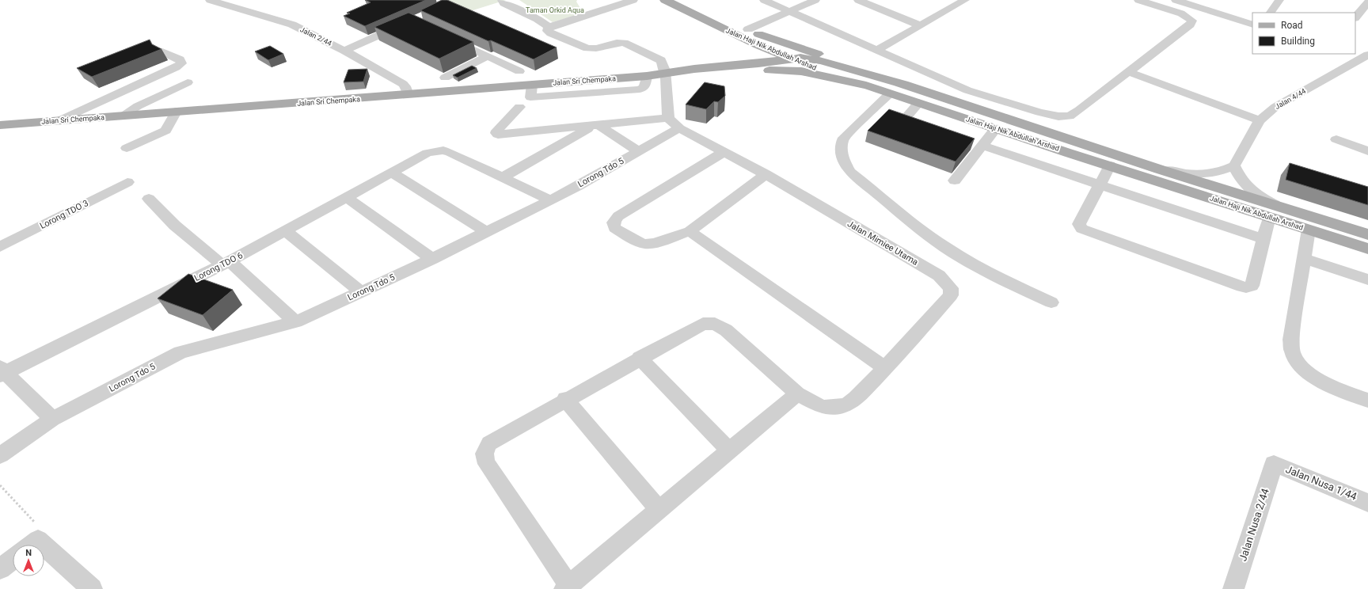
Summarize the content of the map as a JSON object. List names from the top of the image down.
{
  "streets": {
    "main road": ["Jalan Haji Nik Abdullah Arshad", "Jalan Sri Chempaka"],
    "street": [
      "Jalan 2/44",
      "Jalan 4/44",
      "Lorong Tdo 5",
      "Lorong TDO 3",
      "Jalan Mimiee Utama",
      "Lorong TDO 6",
      "Jalan Nusa 1/44",
      "Jalan Nusa 2/44"
    ]
  },
  "crossings": [
    ["Jalan 2/44", "Jalan Sri Chempaka"],
    ["Lorong Tdo 5", "Jalan Mimiee Utama"],
    ["Jalan Nusa 1/44", "Jalan Nusa 2/44"]
  ],
  "parks": ["Taman Orkid Aqua"],
  "legend": ["Road", "Building"],
  "north": "top"
}
